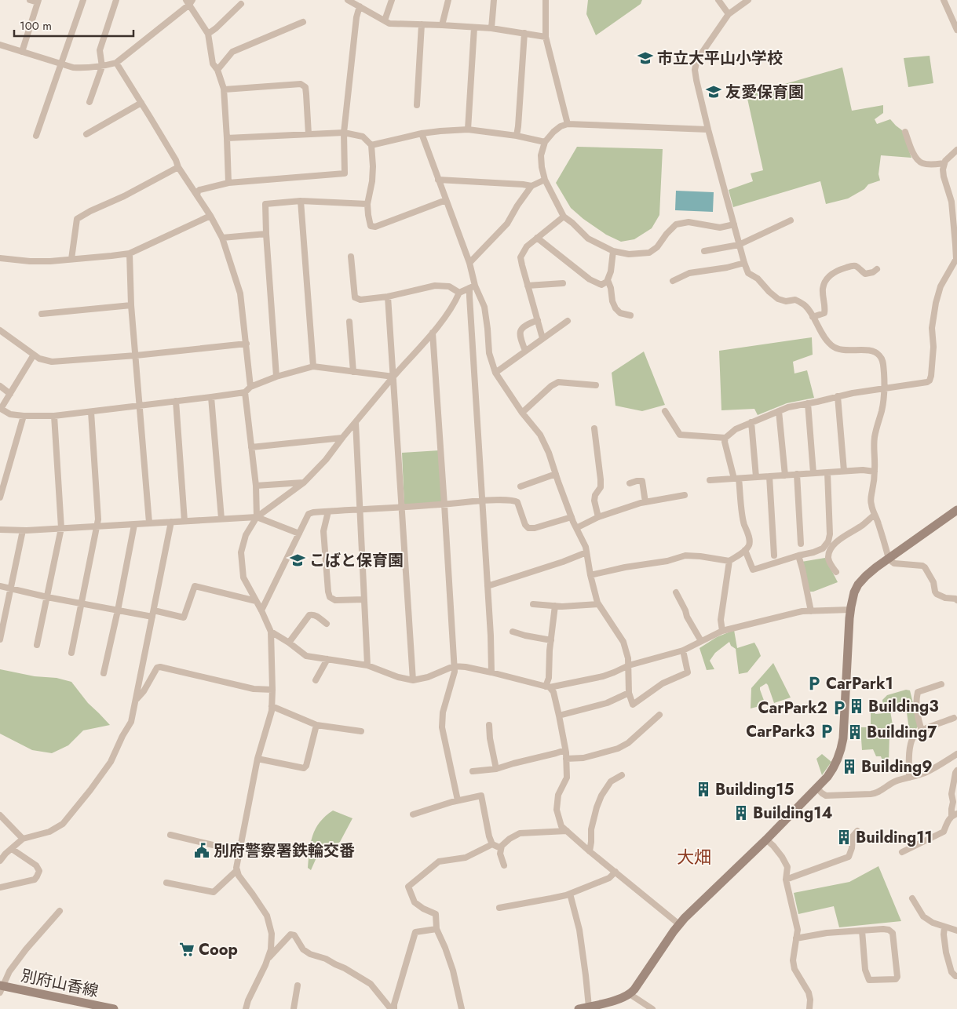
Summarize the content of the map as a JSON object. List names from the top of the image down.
{
  "streets": {
    "street": ["別府山香線"]
  },
  "districts": ["大畑"],
  "places": {
    "school or university": ["市立大平山小学校", "友愛保育園", "こばと保育園"],
    "parking": ["CarPark1", "CarPark2", "CarPark3"],
    "building": [
      "Building3",
      "Building7",
      "Building9",
      "Building15",
      "Building14",
      "Building11"
    ],
    "public building": ["別府警察署鉄輪交番"],
    "supermarket": ["Coop"]
  },
  "scale_bar": "100 m"
}
